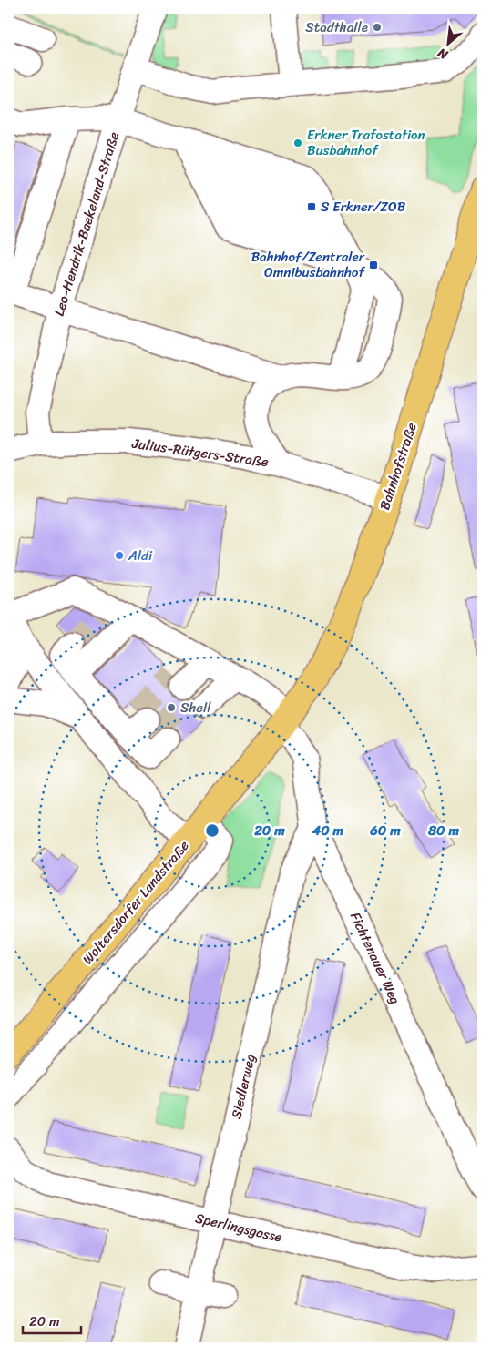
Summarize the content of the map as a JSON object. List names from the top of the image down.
{
  "streets": {
    "main road": ["Bahnhofstraße", "Woltersdorfer Landstraße"],
    "street": [
      "Leo-Hendrik-Baekeland-Straße",
      "Julius-Rütgers-Straße",
      "Fichtenauer Weg",
      "Siedlerweg",
      "Sperlingsgasse"
    ]
  },
  "crossings": [
    ["Leo-Hendrik-Baekeland-Straße", "Julius-Rütgers-Straße"],
    ["Julius-Rütgers-Straße", "Bahnhofstraße"],
    ["Bahnhofstraße", "Woltersdorfer Landstraße"],
    ["Bahnhofstraße", "Fichtenauer Weg"],
    ["Woltersdorfer Landstraße", "Fichtenauer Weg"],
    ["Fichtenauer Weg", "Siedlerweg"],
    ["Siedlerweg", "Sperlingsgasse"]
  ],
  "places": {
    "other": [
      "Stadthalle",
      "Erkner Trafostation Busbahnhof",
      "Aldi",
      "Shell"
    ],
    "transit": ["S Erkner/ZOB", "Bahnhof/Zentraler Omnibusbahnhof"]
  },
  "scale_bar": "20 m",
  "north": "bottom left",
  "rings": [
    "20 m",
    "40 m",
    "60 m",
    "80 m"
  ]
}
